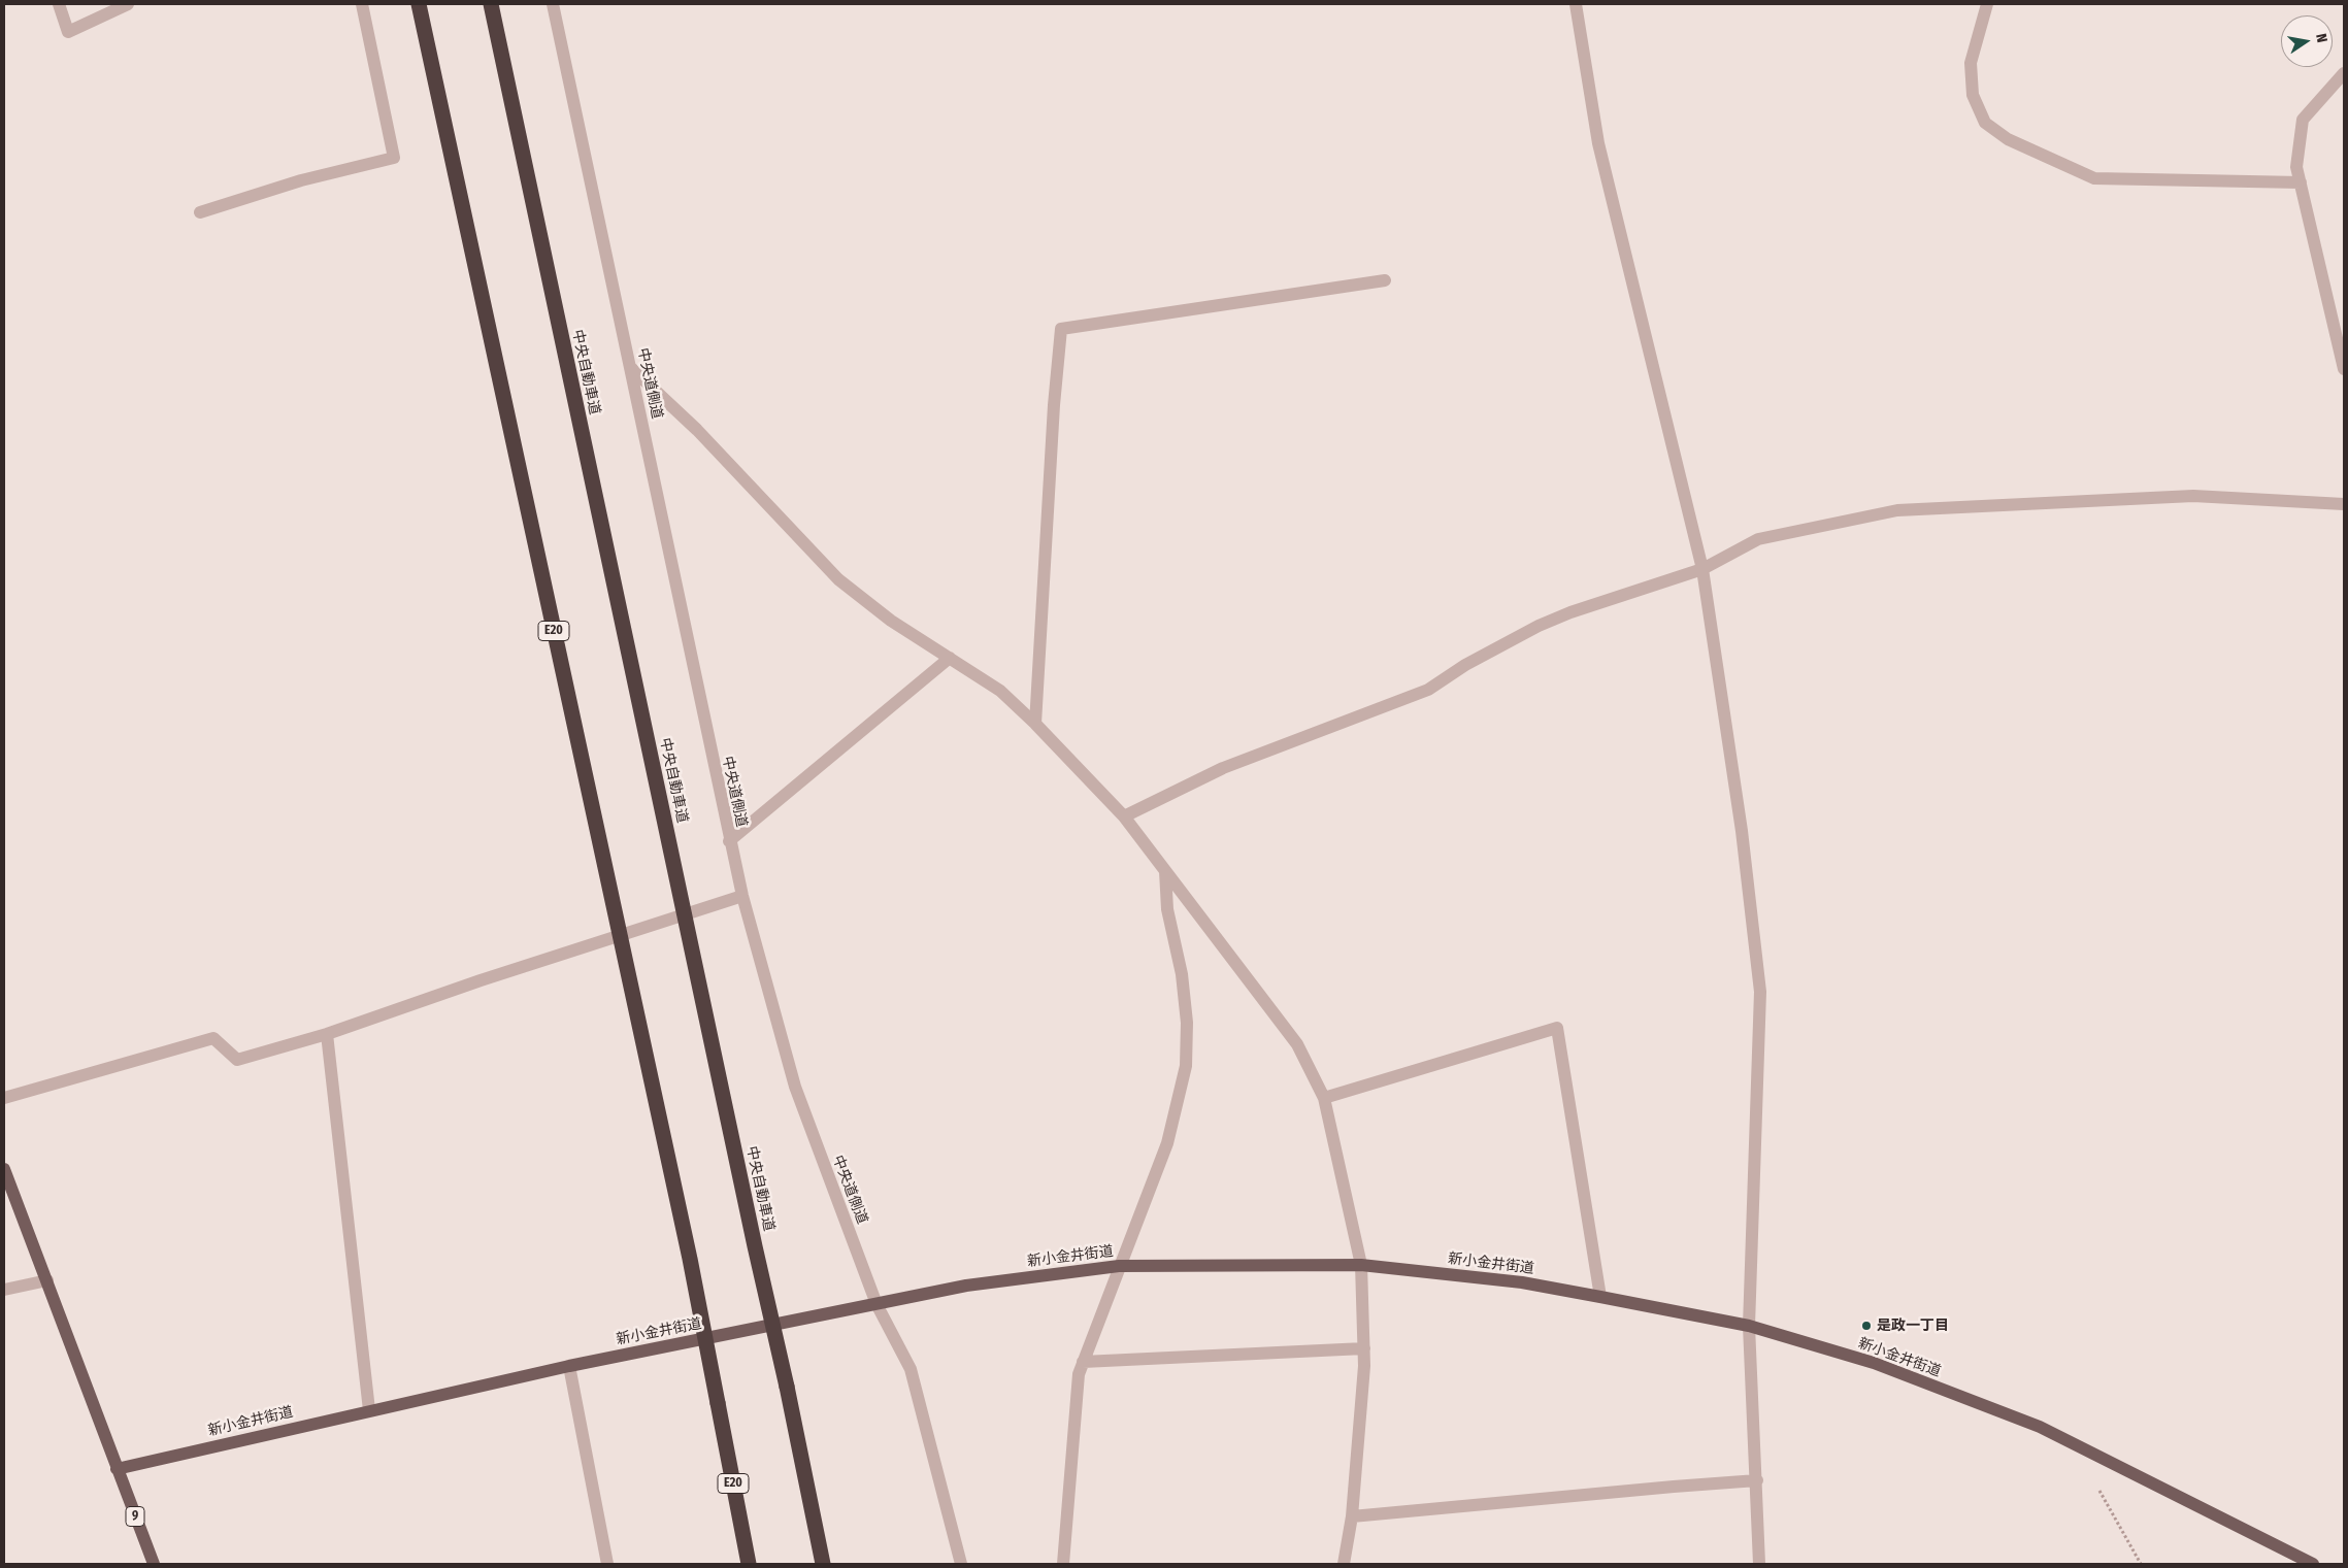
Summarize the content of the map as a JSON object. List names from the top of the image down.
{
  "streets": {
    "highway": ["中央自動車道", "E20"],
    "main road": ["新小金井街道", "9"],
    "street": ["中央道側道"]
  },
  "crossings": [
    ["中央道側道", "新小金井街道"],
    ["新小金井街道", "9"]
  ],
  "places": ["是政一丁目"],
  "north": "right"
}
